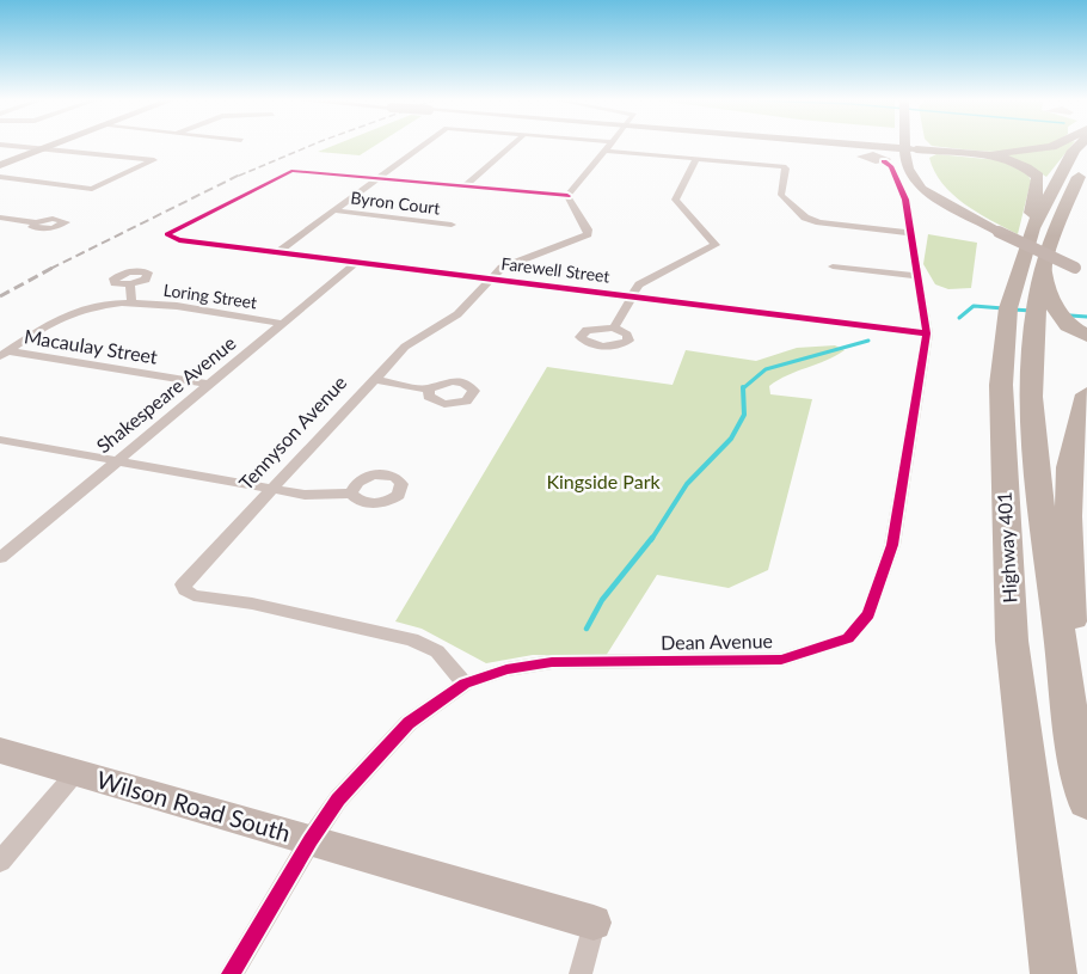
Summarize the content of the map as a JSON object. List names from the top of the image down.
{
  "streets": {
    "highway": ["Highway 401"],
    "main road": ["Wilson Road South"],
    "street": [
      "Byron Court",
      "Farewell Street",
      "Loring Street",
      "Macaulay Street",
      "Shakespeare Avenue",
      "Tennyson Avenue",
      "Dean Avenue"
    ]
  },
  "crossings": [
    ["Farewell Street", "Shakespeare Avenue"],
    ["Farewell Street", "Tennyson Avenue"],
    ["Farewell Street", "Dean Avenue"],
    ["Loring Street", "Macaulay Street"],
    ["Loring Street", "Shakespeare Avenue"],
    ["Macaulay Street", "Shakespeare Avenue"],
    ["Tennyson Avenue", "Dean Avenue"],
    ["Dean Avenue", "Wilson Road South"]
  ],
  "parks": ["Kingside Park"]
}
